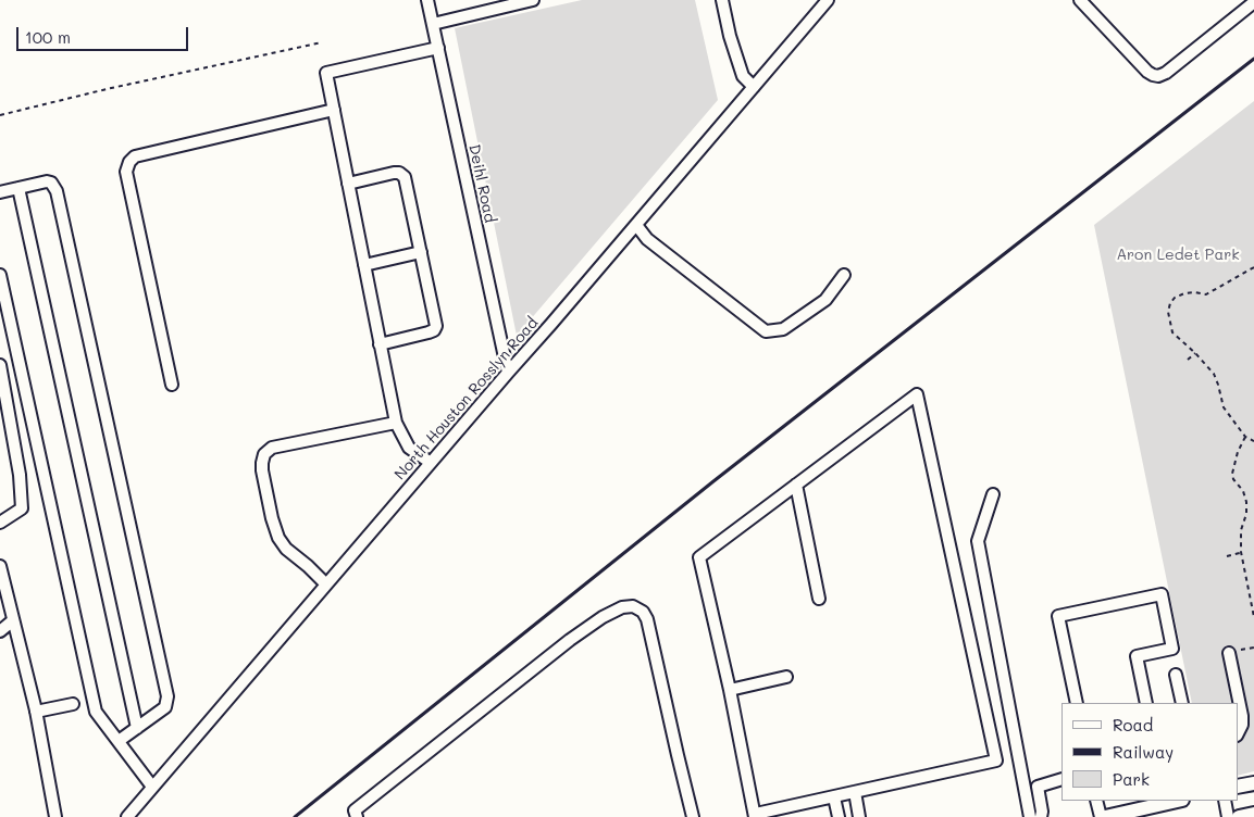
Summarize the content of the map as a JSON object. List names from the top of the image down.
{
  "streets": {
    "street": ["Deihl Road", "North Houston Rosslyn Road"]
  },
  "crossings": [
    ["Deihl Road", "North Houston Rosslyn Road"]
  ],
  "parks": ["Aron Ledet Park"],
  "legend": ["Road", "Railway", "Park"],
  "scale_bar": "100 m"
}
